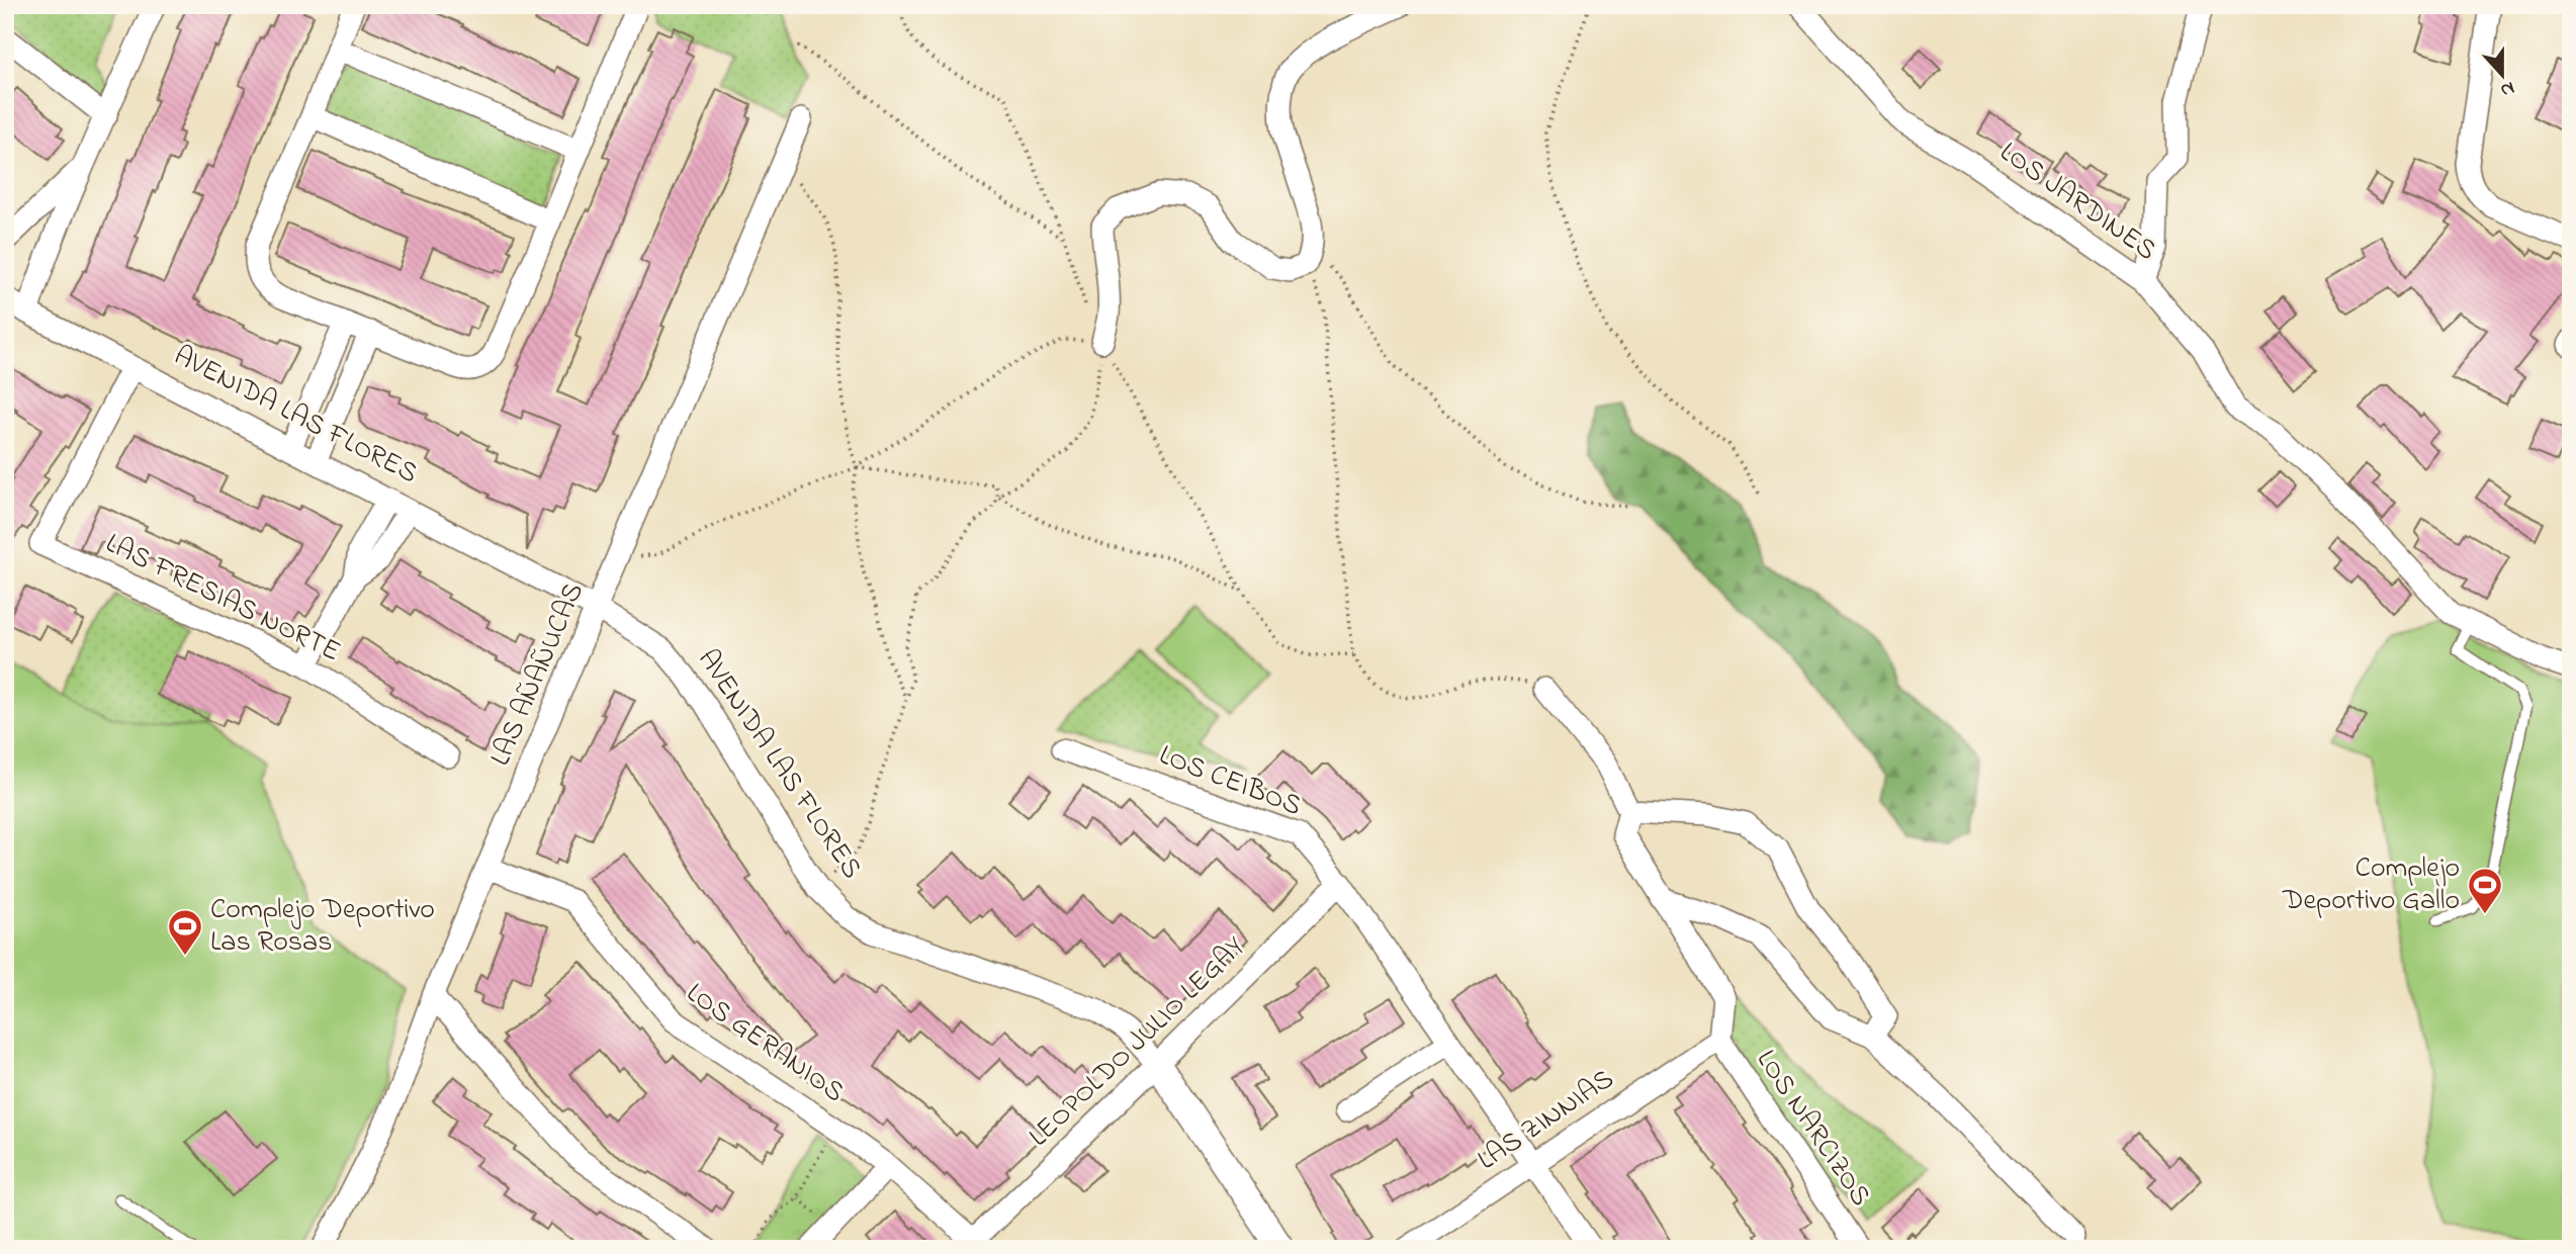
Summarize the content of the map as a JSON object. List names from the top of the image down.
{
  "streets": {
    "street": [
      "LOS JARDINES",
      "AVENIDA LAS FLORES",
      "LAS FRESIAS NORTE",
      "LAS AÑAÑUCAS",
      "LOS CEIBOS",
      "LEOPOLDO JULIO LEGAY",
      "LOS GERANIOS",
      "LAS ZINNIAS",
      "LOS NARCIZOS"
    ]
  },
  "crossings": [
    ["AVENIDA LAS FLORES", "LAS FRESIAS NORTE"],
    ["AVENIDA LAS FLORES", "LAS AÑAÑUCAS"],
    ["AVENIDA LAS FLORES", "LEOPOLDO JULIO LEGAY"],
    ["LAS AÑAÑUCAS", "LOS GERANIOS"],
    ["LOS CEIBOS", "LEOPOLDO JULIO LEGAY"],
    ["LOS CEIBOS", "LAS ZINNIAS"],
    ["LEOPOLDO JULIO LEGAY", "LOS GERANIOS"],
    ["LAS ZINNIAS", "LOS NARCIZOS"]
  ],
  "places": {
    "sports": ["Complejo Deportivo Gallo", "Complejo Deportivo Las Rosas"]
  },
  "north": "bottom"
}
